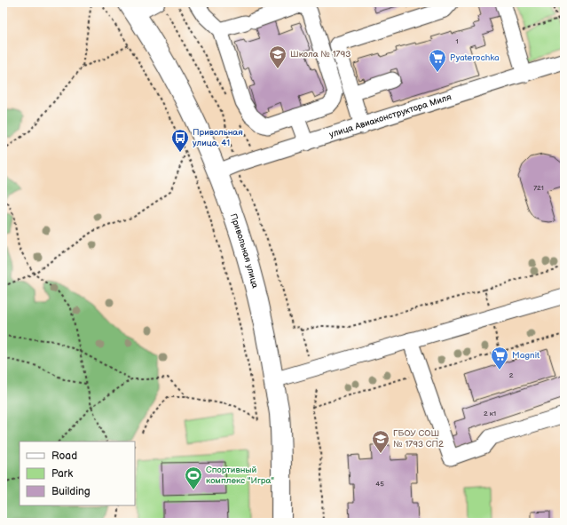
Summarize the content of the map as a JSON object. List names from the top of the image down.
{
  "streets": {
    "main road": ["Привольная улица"],
    "street": ["улица Авиаконструктора Миля"]
  },
  "crossings": [
    ["улица Авиаконструктора Миля", "Привольная улица"]
  ],
  "places": {
    "school or university": ["Школа № 1793", "ГБОУ СОШ № 1793 СП2"],
    "supermarket": ["Pyaterochka", "Magnit"],
    "bus stop": ["Привольная улица, 41"],
    "sports": ["Спортивный комплекс \"Игра\""]
  },
  "house_numbers": [
    "1",
    "721",
    "2",
    "2 к1",
    "45"
  ],
  "legend": ["Road", "Park", "Building"]
}
